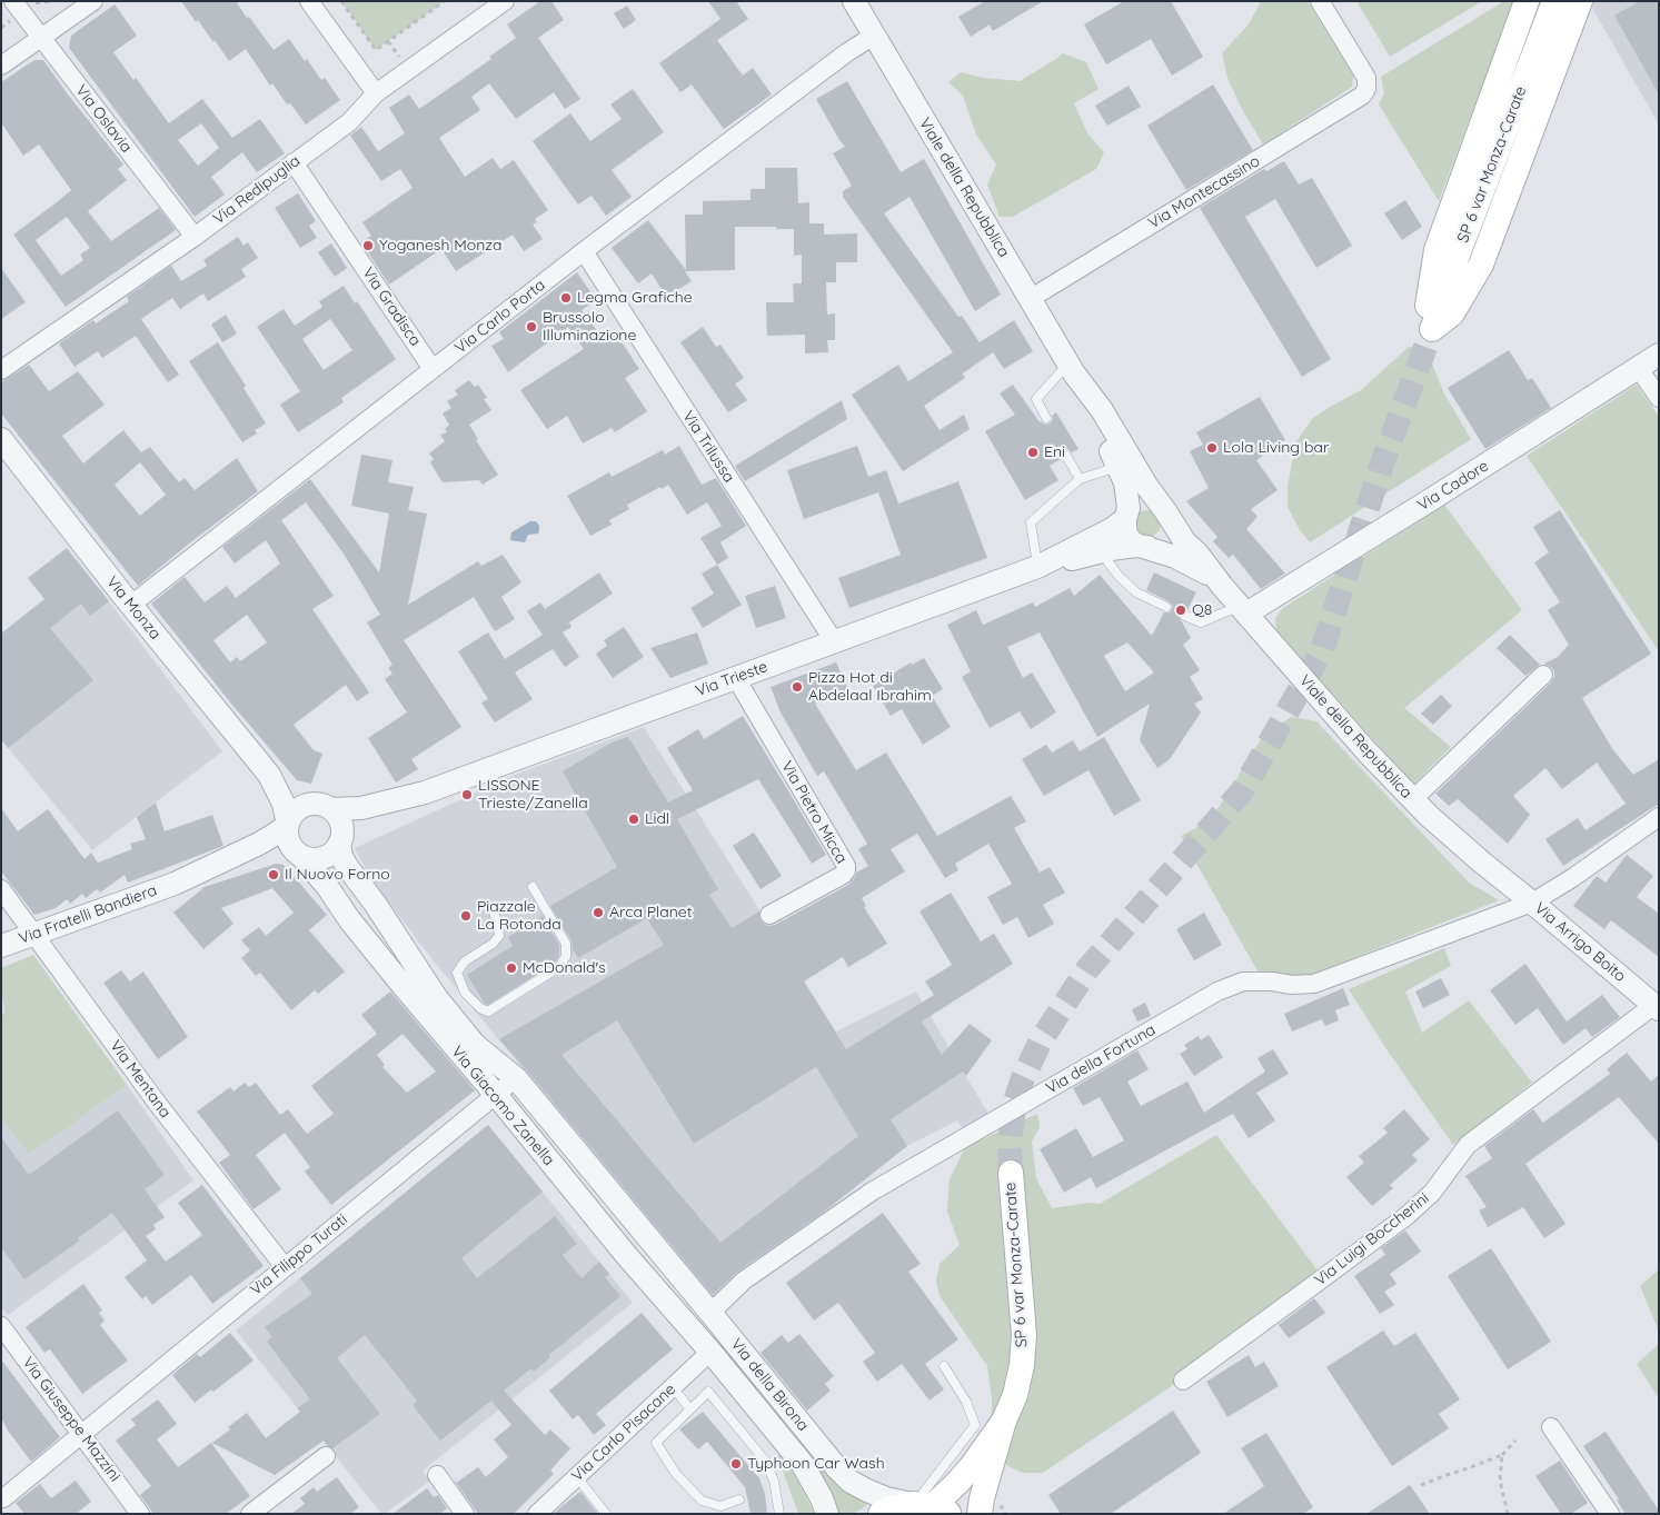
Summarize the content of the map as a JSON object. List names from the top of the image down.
{
  "streets": {
    "main road": ["SP 6 var Monza-Carate"],
    "street": [
      "Via Oslavia",
      "Viale della Repubblica",
      "Via Redipuglia",
      "Via Montecassino",
      "Via Gradisca",
      "Via Carlo Porta",
      "Via Trilussa",
      "Via Cadore",
      "Via Monza",
      "Via Trieste",
      "Via Pietro Micca",
      "Via Fratelli Bandiera",
      "Via Arrigo Boito",
      "Via della Fortuna",
      "Via Mentana",
      "Via Giacomo Zanella",
      "Via Luigi Boccherini",
      "Via Filippo Turati",
      "Via della Birona",
      "Via Giuseppe Mazzini",
      "Via Carlo Pisacane"
    ]
  },
  "crossings": [
    ["Via Oslavia", "Via Redipuglia"],
    ["Viale della Repubblica", "Via Montecassino"],
    ["Viale della Repubblica", "Via Carlo Porta"],
    ["Viale della Repubblica", "Via Cadore"],
    ["Viale della Repubblica", "Via Trieste"],
    ["Viale della Repubblica", "Via Arrigo Boito"],
    ["Via Redipuglia", "Via Gradisca"],
    ["Via Gradisca", "Via Carlo Porta"],
    ["Via Carlo Porta", "Via Trilussa"],
    ["Via Carlo Porta", "Via Monza"],
    ["Via Trilussa", "Via Trieste"],
    ["Via Monza", "Via Trieste"],
    ["Via Monza", "Via Fratelli Bandiera"],
    ["Via Monza", "Via Giacomo Zanella"],
    ["Via Trieste", "Via Pietro Micca"],
    ["Via Trieste", "Via Fratelli Bandiera"],
    ["Via Trieste", "Via Giacomo Zanella"],
    ["Via Fratelli Bandiera", "Via Mentana"],
    ["Via Fratelli Bandiera", "Via Giacomo Zanella"],
    ["Via Arrigo Boito", "Via della Fortuna"],
    ["Via Arrigo Boito", "Via Luigi Boccherini"],
    ["Via della Fortuna", "Via Giacomo Zanella"],
    ["Via della Fortuna", "Via della Birona"],
    ["Via Mentana", "Via Filippo Turati"],
    ["Via Giacomo Zanella", "Via Filippo Turati"],
    ["Via Giacomo Zanella", "Via della Birona"],
    ["Via Giacomo Zanella", "Via Carlo Pisacane"],
    ["Via Filippo Turati", "Via Giuseppe Mazzini"],
    ["Via della Birona", "Via Carlo Pisacane"]
  ],
  "places": [
    "Yoganesh Monza",
    "Legma Grafiche",
    "Brussolo Illuminazione",
    "Lola Living bar",
    "Eni",
    "Q8",
    "Pizza Hot di Abdelaal Ibrahim",
    "LISSONE Trieste/Zanella",
    "Lidl",
    "Il Nuovo Forno",
    "Arca Planet",
    "Piazzale La Rotonda",
    "McDonald's",
    "Typhoon Car Wash"
  ]
}
